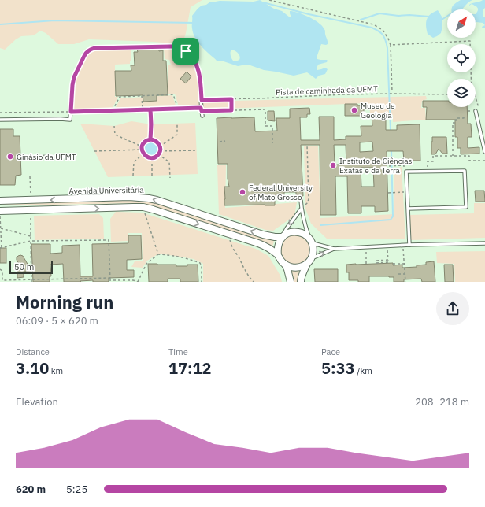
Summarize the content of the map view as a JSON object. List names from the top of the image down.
{
  "streets": {
    "street": ["Avenida Universitária"],
    "path": ["Pista de caminhada da UFMT"]
  },
  "places": [
    "Museu de Geologia",
    "Ginásio da UFMT",
    "Instituto de Ciências Exatas e da Terra",
    "Federal University of Mato Grosso"
  ],
  "scale_bar": "50 m",
  "north": "top right",
  "page": {
    "scale": "50 m",
    "heading": ["Morning run", "06:09 · 5 × 620 m"],
    "stats": [
      ["Distance", "3.10 km"],
      ["Time", "17:12"],
      ["Pace", "5:33 /km"]
    ],
    "chart": ["Elevation", "208–218 m"],
    "list": [
      {
        "name": "620 m",
        "note": "5:25"
      }
    ]
  }
}
